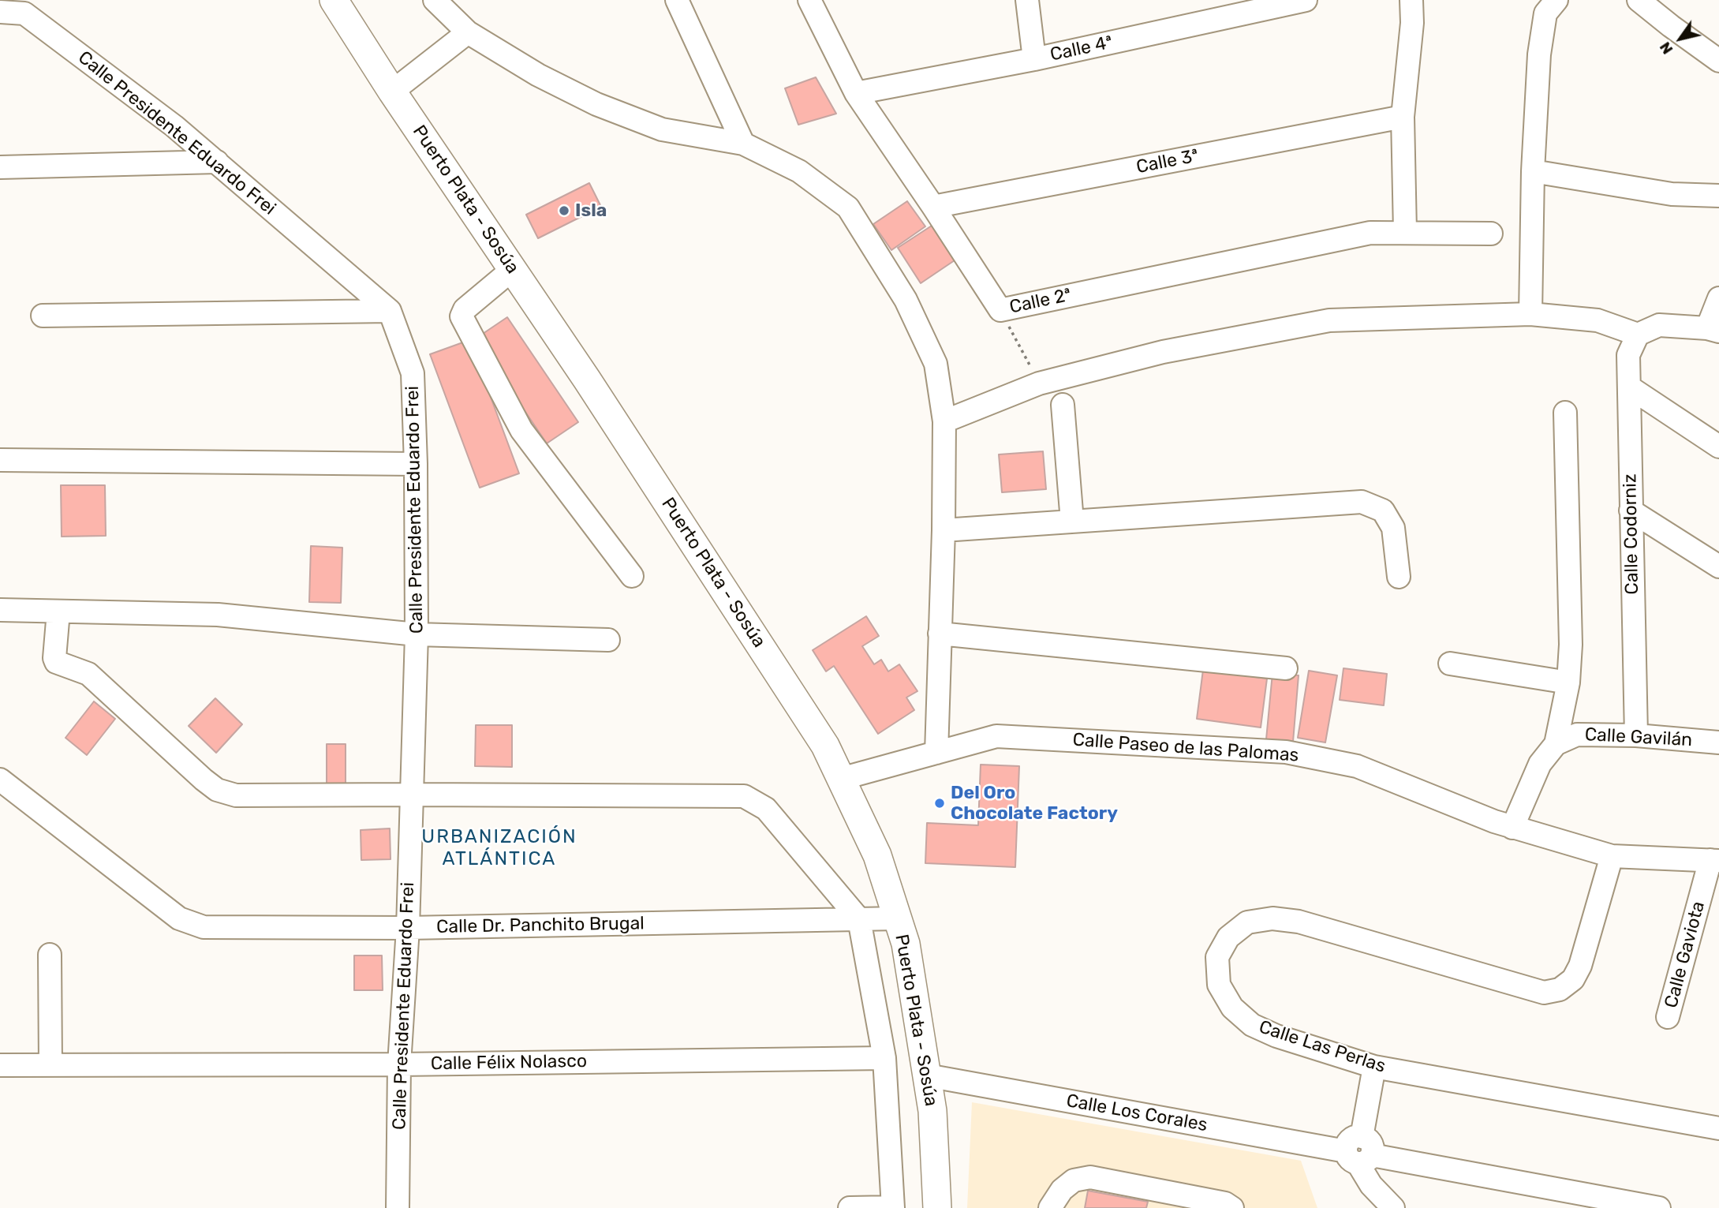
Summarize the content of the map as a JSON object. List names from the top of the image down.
{
  "streets": {
    "main road": ["Puerto Plata - Sosúa"],
    "street": [
      "Calle 4ª",
      "Calle Presidente Eduardo Frei",
      "Calle 3ª",
      "Calle 2ª",
      "Calle Codorniz",
      "Calle Gavilán",
      "Calle Paseo de las Palomas",
      "Calle Dr. Panchito Brugal",
      "Calle Gaviota",
      "Calle Las Perlas",
      "Calle Félix Nolasco",
      "Calle Los Corales"
    ]
  },
  "crossings": [
    ["Calle 4ª", "Calle 2ª"],
    ["Calle Presidente Eduardo Frei", "Calle Dr. Panchito Brugal"],
    ["Calle Presidente Eduardo Frei", "Calle Félix Nolasco"],
    ["Calle 3ª", "Calle 2ª"],
    ["Puerto Plata - Sosúa", "Calle Paseo de las Palomas"],
    ["Puerto Plata - Sosúa", "Calle Dr. Panchito Brugal"],
    ["Puerto Plata - Sosúa", "Calle Los Corales"],
    ["Calle Codorniz", "Calle Gavilán"],
    ["Calle Paseo de las Palomas", "Calle Gaviota"],
    ["Calle Paseo de las Palomas", "Calle Las Perlas"]
  ],
  "districts": ["URBANIZACIÓN ATLÁNTICA"],
  "places": ["Isla", "Del Oro Chocolate Factory"],
  "north": "bottom left"
}
